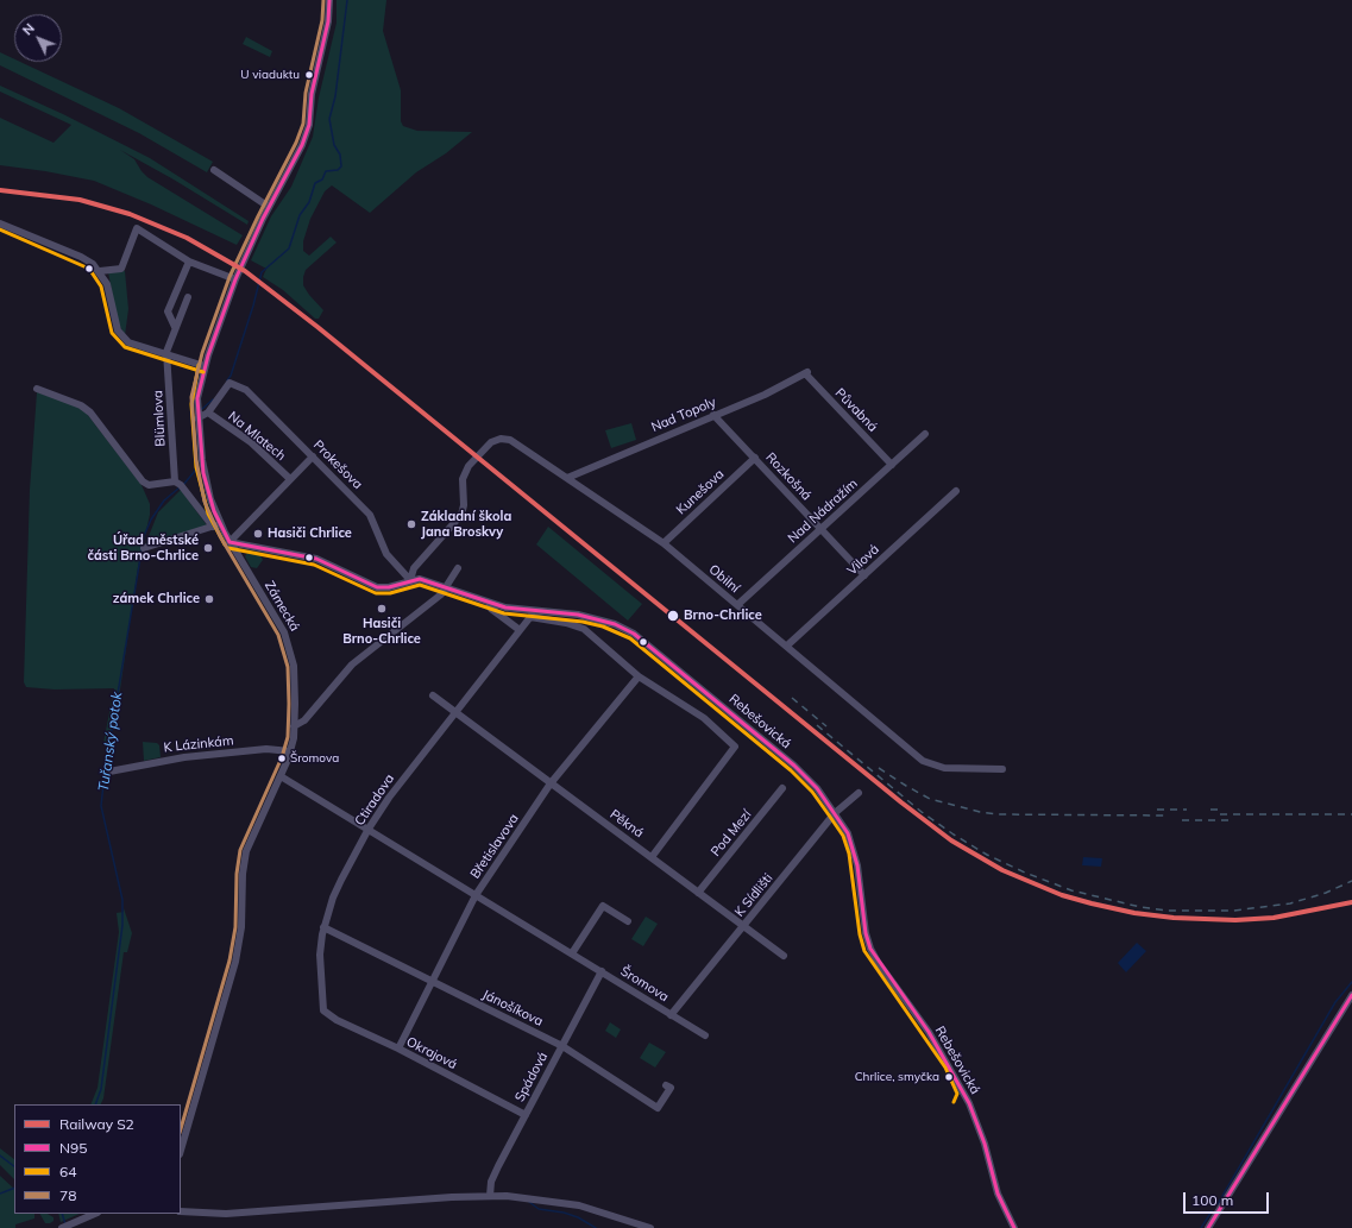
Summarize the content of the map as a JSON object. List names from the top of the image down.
{
  "streets": {
    "street": [
      "Půvabná",
      "Nad Topoly",
      "Blümlova",
      "Na Mlatech",
      "Prokešova",
      "Rozkošná",
      "Kunešova",
      "Nad Nádražím",
      "Vilová",
      "Obilní",
      "Zámecká",
      "Rebešovická",
      "K Lázinkám",
      "Ctiradova",
      "Pěkná",
      "Pod Mezí",
      "Břetislavova",
      "K Sídlišti",
      "Šromova",
      "Jánošíkova",
      "Okrajová",
      "Spádová"
    ]
  },
  "crossings": [
    ["Půvabná", "Nad Topoly"],
    ["Půvabná", "Nad Nádražím"],
    ["Nad Topoly", "Rozkošná"],
    ["Nad Topoly", "Obilní"],
    ["Na Mlatech", "Prokešova"],
    ["Na Mlatech", "Zámecká"],
    ["Na Mlatech", "Rebešovická"],
    ["Prokešova", "Obilní"],
    ["Prokešova", "Rebešovická"],
    ["Rozkošná", "Kunešova"],
    ["Rozkošná", "Nad Nádražím"],
    ["Rozkošná", "Vilová"],
    ["Kunešova", "Obilní"],
    ["Nad Nádražím", "Obilní"],
    ["Vilová", "Obilní"],
    ["Obilní", "Rebešovická"],
    ["Zámecká", "Rebešovická"],
    ["Zámecká", "K Lázinkám"],
    ["Zámecká", "Šromova"],
    ["Rebešovická", "K Sídlišti"],
    ["Ctiradova", "Pěkná"],
    ["Ctiradova", "Břetislavova"],
    ["Ctiradova", "Šromova"],
    ["Ctiradova", "Jánošíkova"],
    ["Ctiradova", "Okrajová"],
    ["Pěkná", "Pod Mezí"],
    ["Pěkná", "Břetislavova"],
    ["Pěkná", "K Sídlišti"],
    ["Břetislavova", "Šromova"],
    ["Břetislavova", "Jánošíkova"],
    ["Břetislavova", "Okrajová"],
    ["K Sídlišti", "Šromova"],
    ["Šromova", "Spádová"],
    ["Jánošíkova", "Spádová"],
    ["Okrajová", "Spádová"]
  ],
  "water": ["Tuřanský potok"],
  "places": [
    "U viaduktu",
    "Základní škola Jana Broskvy",
    "Hasiči Chrlice",
    "Úřad městské části Brno-Chrlice",
    "zámek Chrlice",
    "Hasiči Brno-Chrlice",
    "Brno-Chrlice",
    "Šromova",
    "Chrlice, smyčka"
  ],
  "lines": [
    "transit line N95",
    "transit line 78",
    "rail line S2",
    "transit line 64"
  ],
  "legend": [
    "Railway S2",
    "N95",
    "64",
    "78"
  ],
  "scale_bar": "100 m",
  "north": "top left"
}
